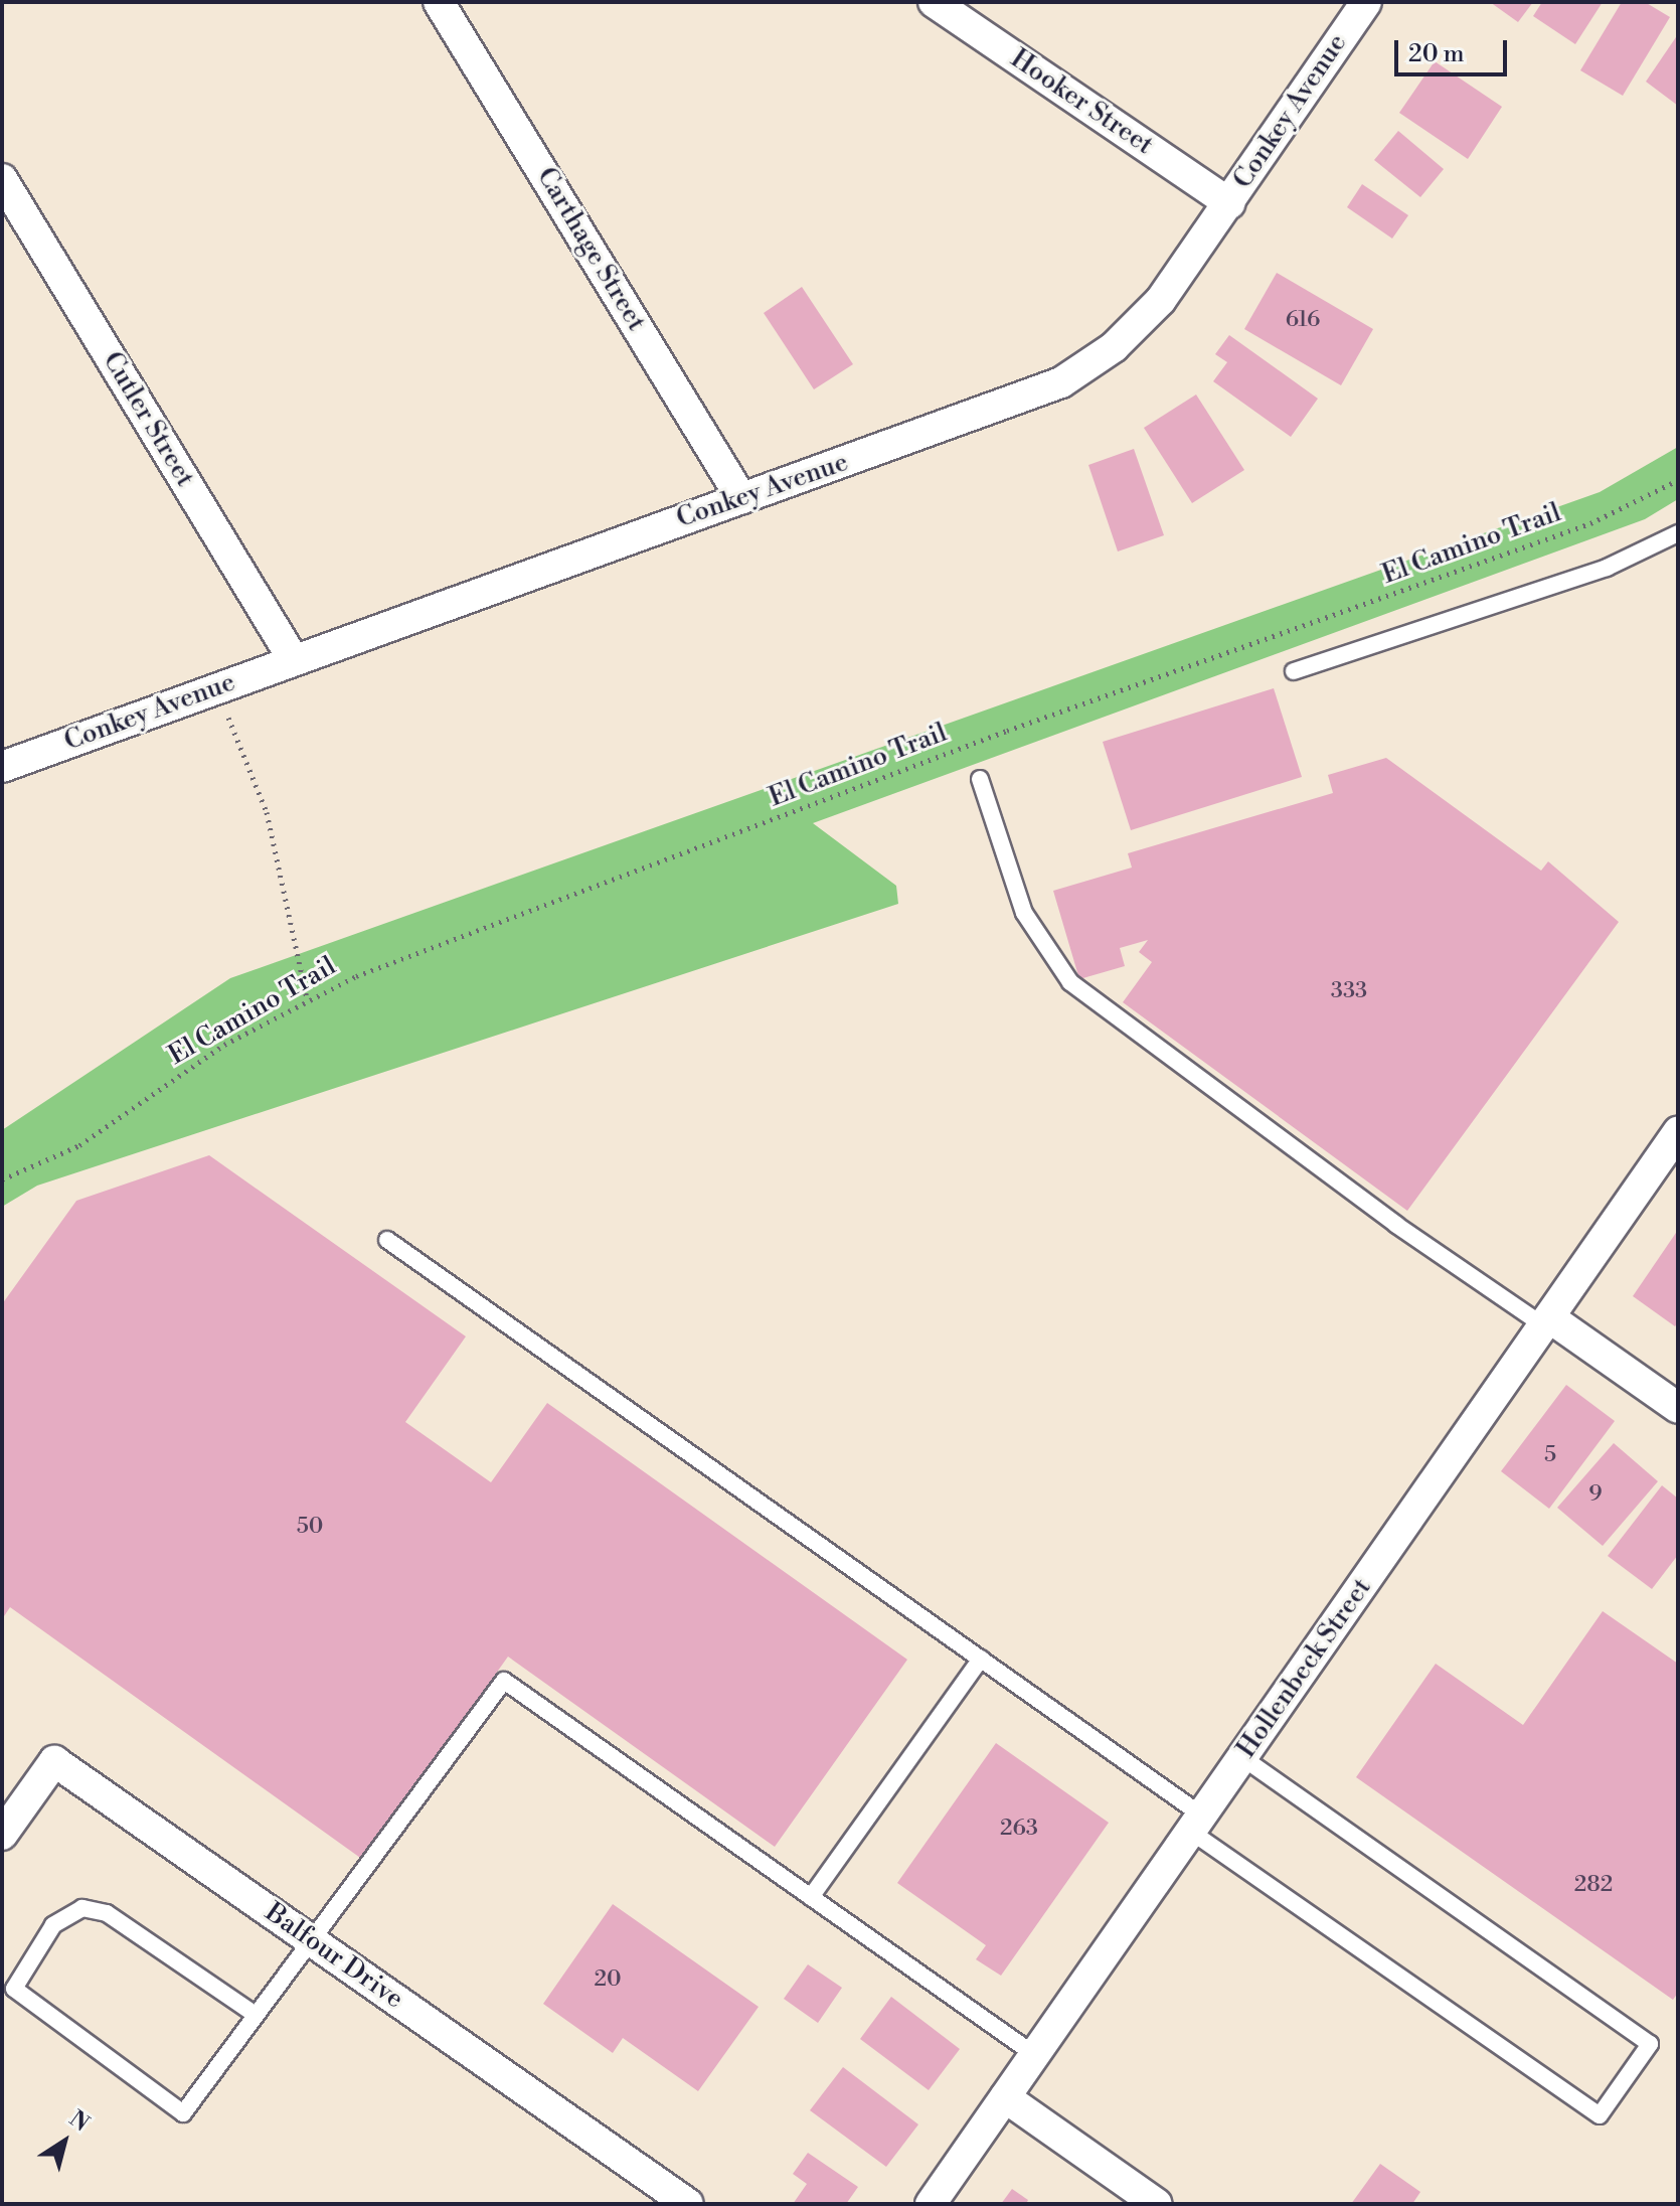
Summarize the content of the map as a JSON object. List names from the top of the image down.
{
  "streets": {
    "street": [
      "Hooker Street",
      "Conkey Avenue",
      "Carthage Street",
      "Cutler Street",
      "Hollenbeck Street",
      "Balfour Drive"
    ],
    "path": ["El Camino Trail"]
  },
  "crossings": [
    ["Hooker Street", "Conkey Avenue"],
    ["Conkey Avenue", "Carthage Street"],
    ["Conkey Avenue", "Cutler Street"]
  ],
  "house_numbers": [
    "616",
    "333",
    "5",
    "9",
    "50",
    "263",
    "282",
    "20"
  ],
  "scale_bar": "20 m",
  "north": "top right"
}
